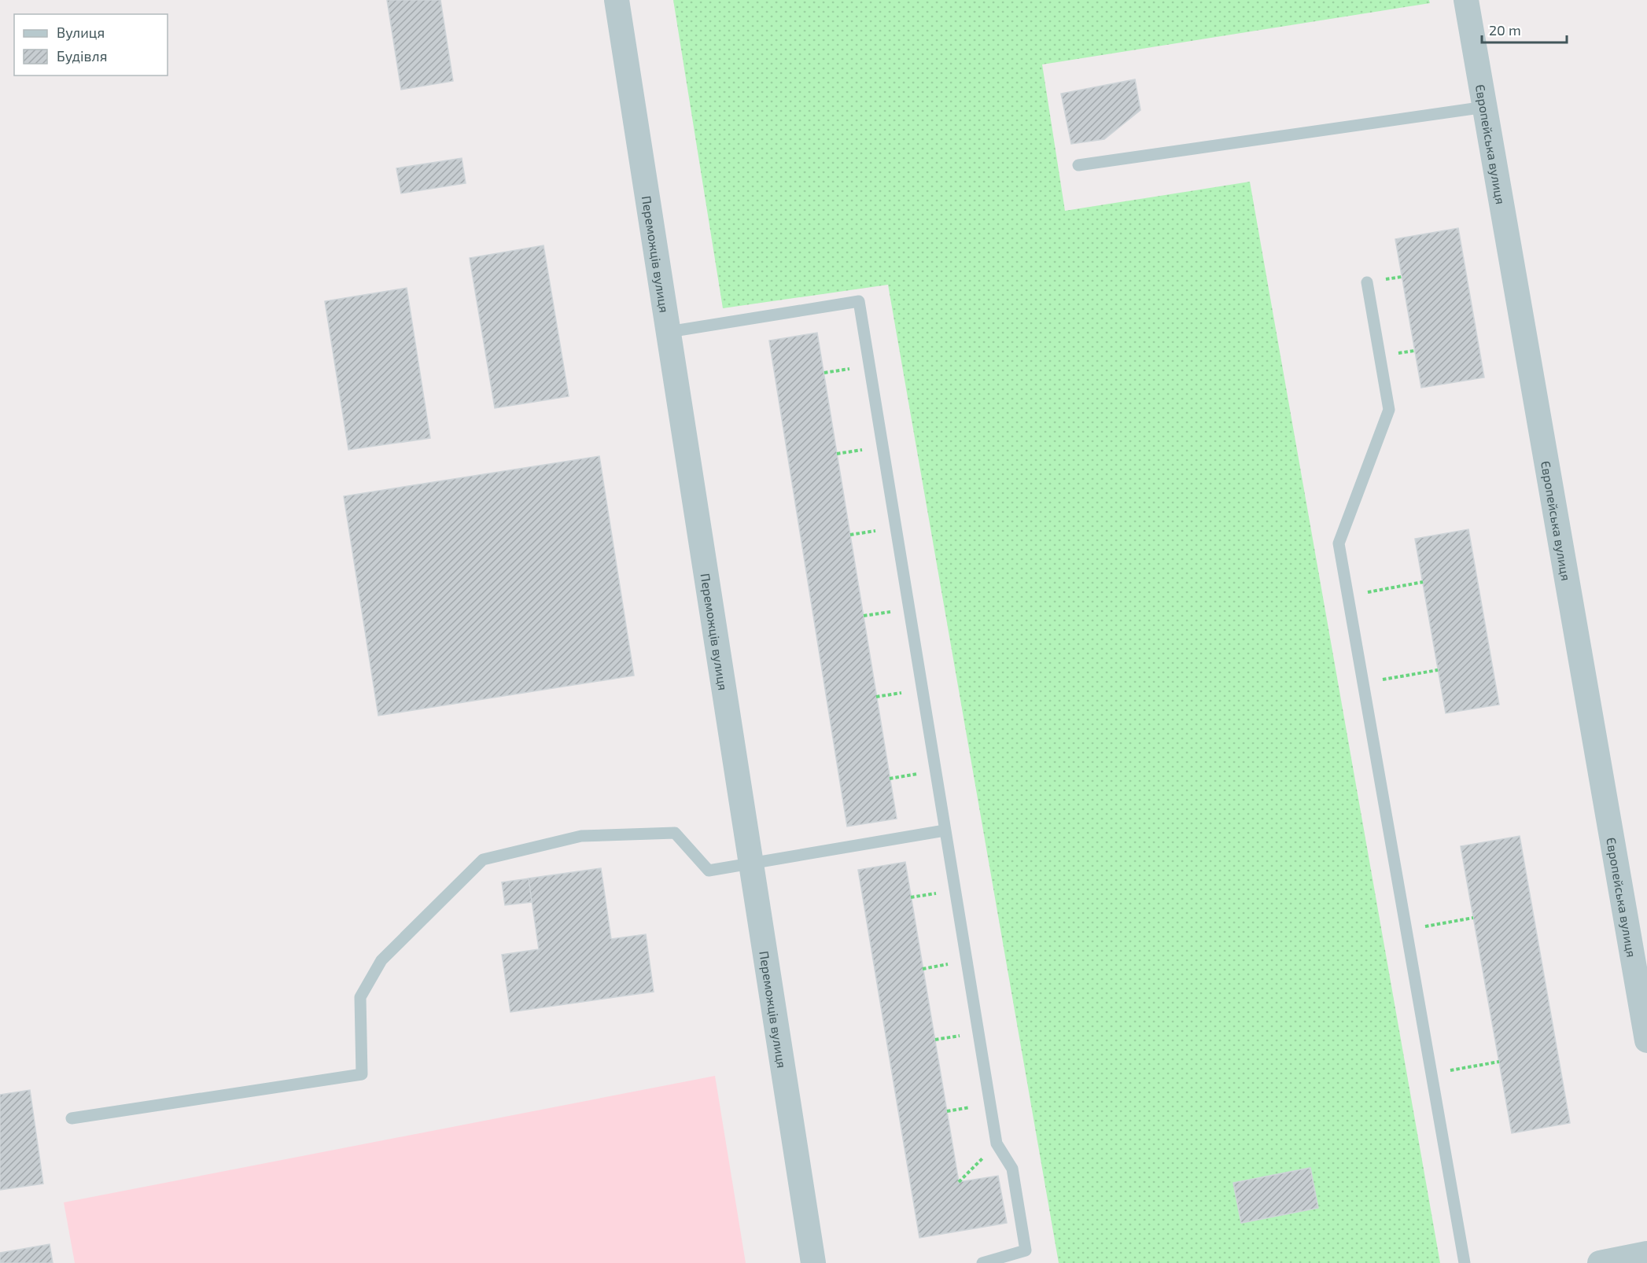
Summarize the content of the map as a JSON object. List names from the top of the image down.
{
  "streets": {
    "street": ["Європейська вулиця", "Переможців вулиця"]
  },
  "legend": ["Вулиця", "Будівля"],
  "scale_bar": "20 m"
}
